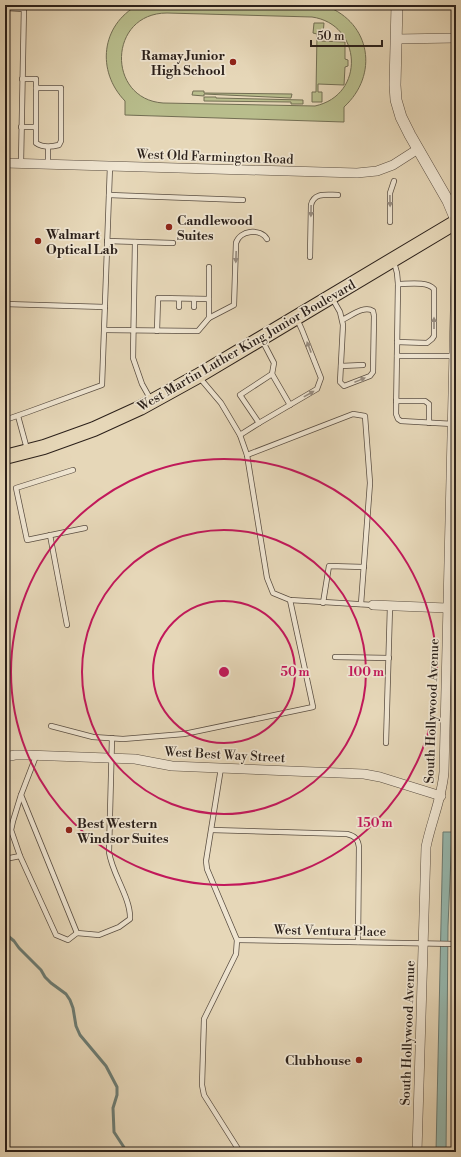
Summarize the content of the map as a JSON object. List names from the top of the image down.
{
  "streets": {
    "main road": ["West Martin Luther King Junior Boulevard"],
    "street": ["West Old Farmington Road", "South Hollywood Avenue", "West Best Way Street"],
    "lane": ["West Ventura Place"]
  },
  "crossings": [
    ["South Hollywood Avenue", "West Best Way Street"],
    ["South Hollywood Avenue", "West Ventura Place"]
  ],
  "places": [
    "Ramay Junior High School",
    "Candlewood Suites",
    "Walmart Optical Lab",
    "Best Western Windsor Suites",
    "Clubhouse"
  ],
  "scale_bar": "50 m",
  "rings": ["50 m", "100 m", "150 m"]
}
